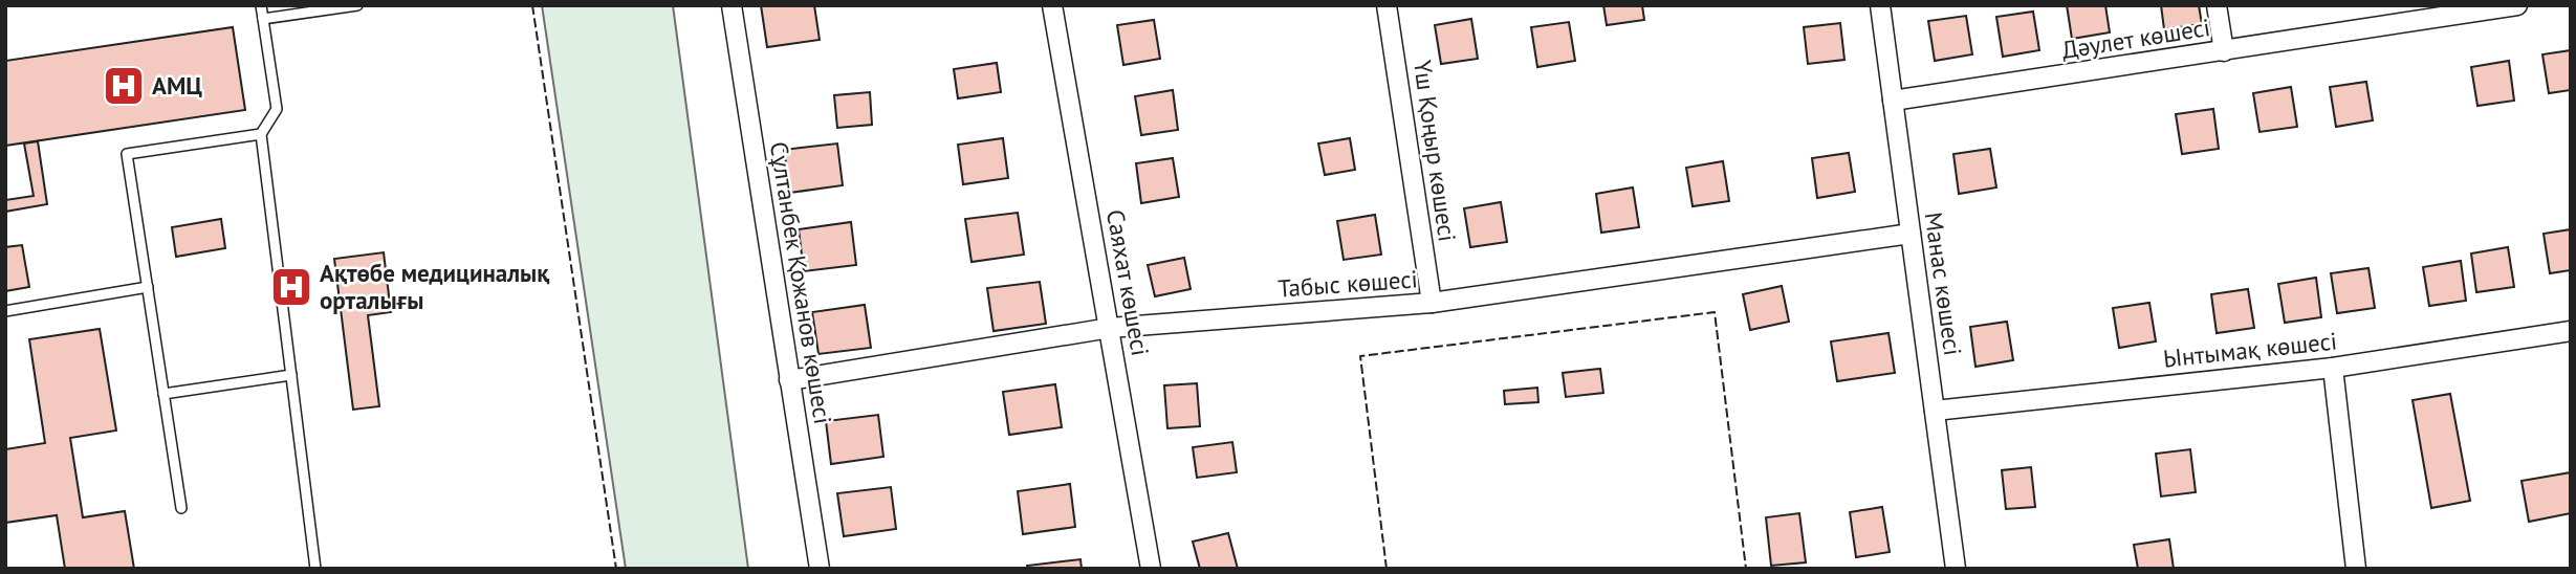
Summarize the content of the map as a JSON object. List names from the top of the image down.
{
  "streets": {
    "street": [
      "Дәулет көшесі",
      "Үш Қоңыр көшесі",
      "Сұлтанбек Қожанов көшесі",
      "Саяхат көшесі",
      "Табыс көшесі",
      "Манас көшесі",
      "Ынтымақ көшесі"
    ]
  },
  "crossings": [
    ["Дәулет көшесі", "Манас көшесі"],
    ["Үш Қоңыр көшесі", "Табыс көшесі"],
    ["Сұлтанбек Қожанов көшесі", "Табыс көшесі"],
    ["Саяхат көшесі", "Табыс көшесі"],
    ["Табыс көшесі", "Манас көшесі"],
    ["Манас көшесі", "Ынтымақ көшесі"]
  ],
  "places": {
    "hospital": ["АМЦ", "Ақтөбе медициналық орталығы"]
  }
}
